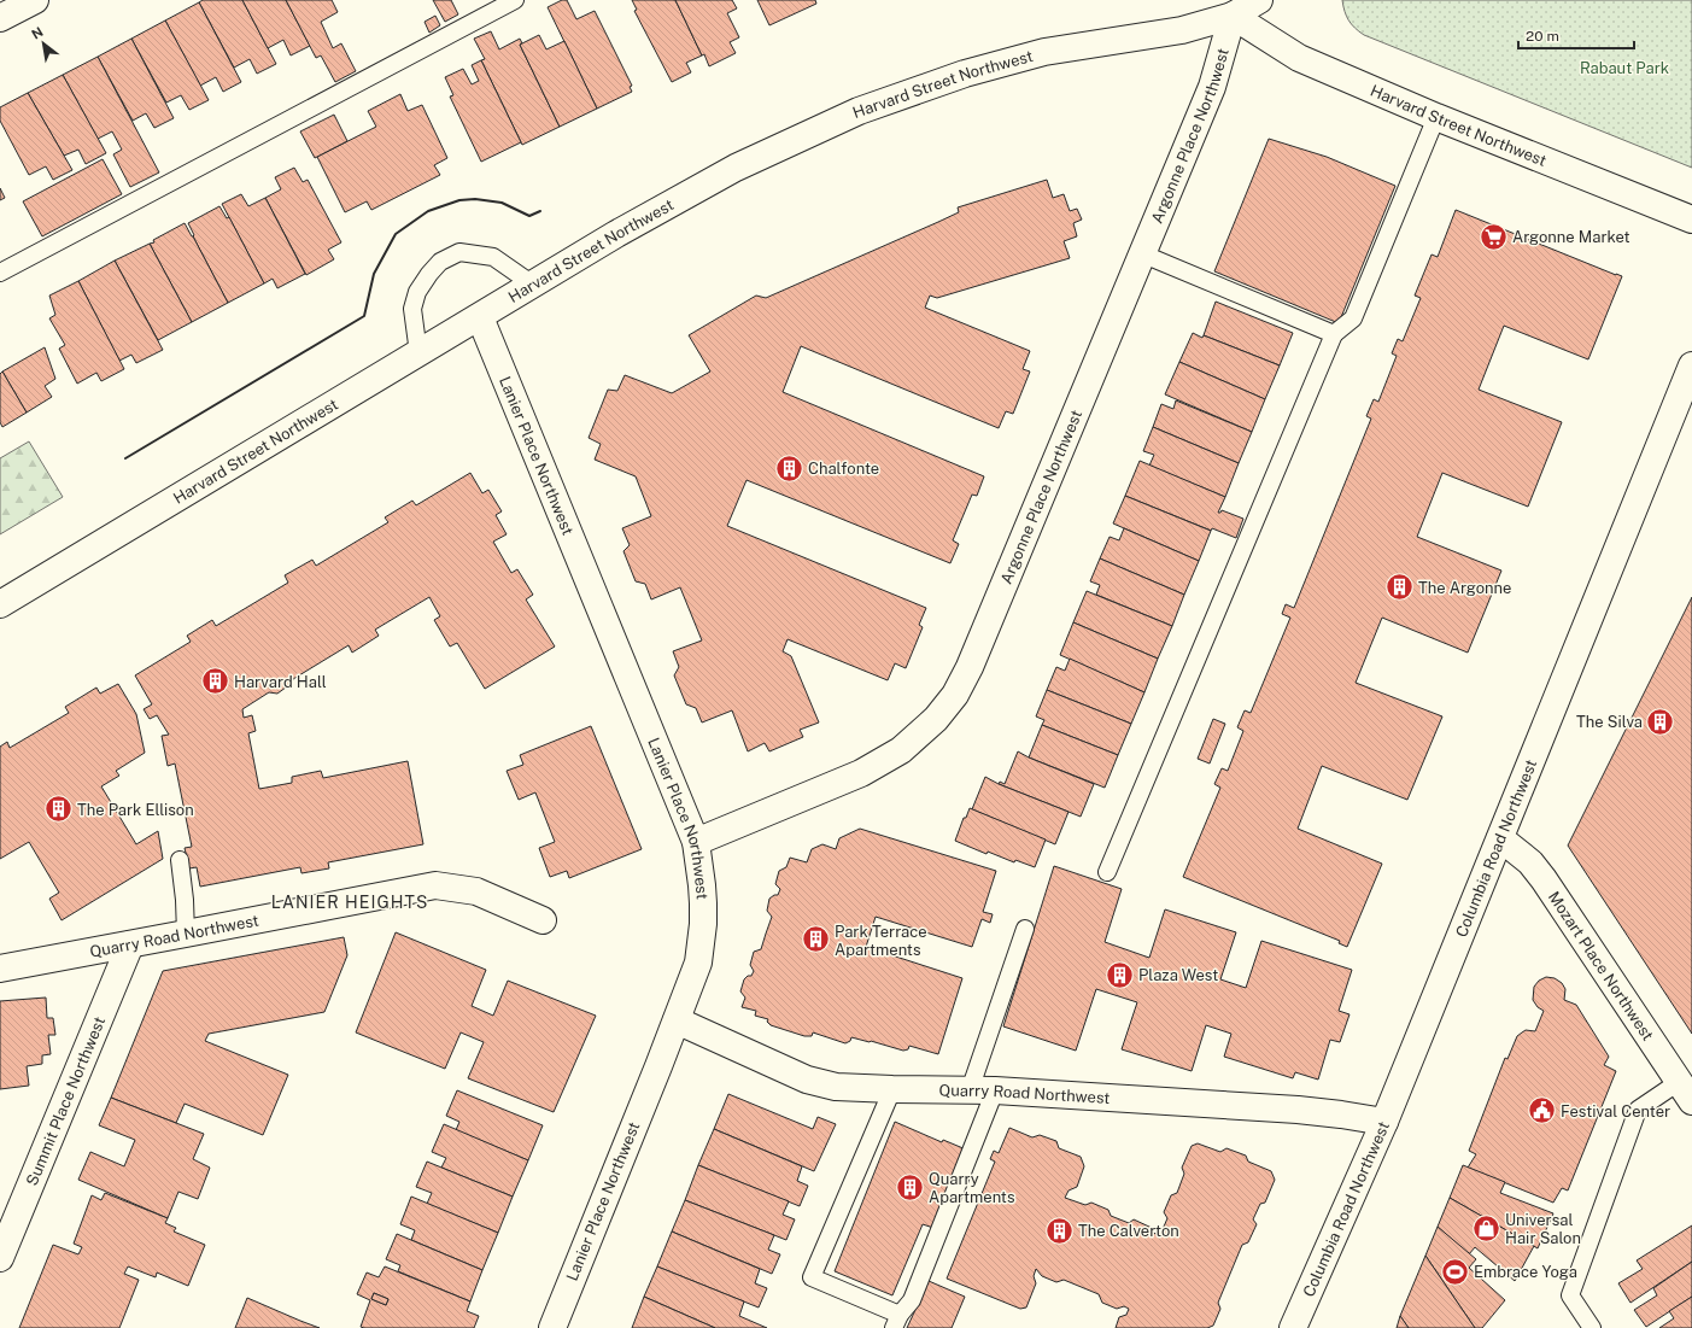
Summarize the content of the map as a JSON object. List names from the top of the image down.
{
  "streets": {
    "street": [
      "Harvard Street Northwest",
      "Argonne Place Northwest",
      "Lanier Place Northwest",
      "Columbia Road Northwest",
      "Quarry Road Northwest",
      "Mozart Place Northwest",
      "Summit Place Northwest"
    ]
  },
  "crossings": [
    ["Harvard Street Northwest", "Argonne Place Northwest"],
    ["Harvard Street Northwest", "Lanier Place Northwest"],
    ["Argonne Place Northwest", "Lanier Place Northwest"],
    ["Lanier Place Northwest", "Quarry Road Northwest"],
    ["Columbia Road Northwest", "Quarry Road Northwest"],
    ["Columbia Road Northwest", "Mozart Place Northwest"],
    ["Quarry Road Northwest", "Summit Place Northwest"]
  ],
  "districts": ["LANIER HEIGHTS"],
  "parks": ["Rabaut Park"],
  "places": {
    "supermarket": ["Argonne Market"],
    "building": [
      "Chalfonte",
      "The Argonne",
      "Harvard Hall",
      "The Silva",
      "The Park Ellison",
      "Park Terrace Apartments",
      "Plaza West",
      "Quarry Apartments",
      "The Calverton"
    ],
    "public building": ["Festival Center"],
    "shop": ["Universal Hair Salon"],
    "sports": ["Embrace Yoga"]
  },
  "scale_bar": "20 m",
  "north": "top left"
}
